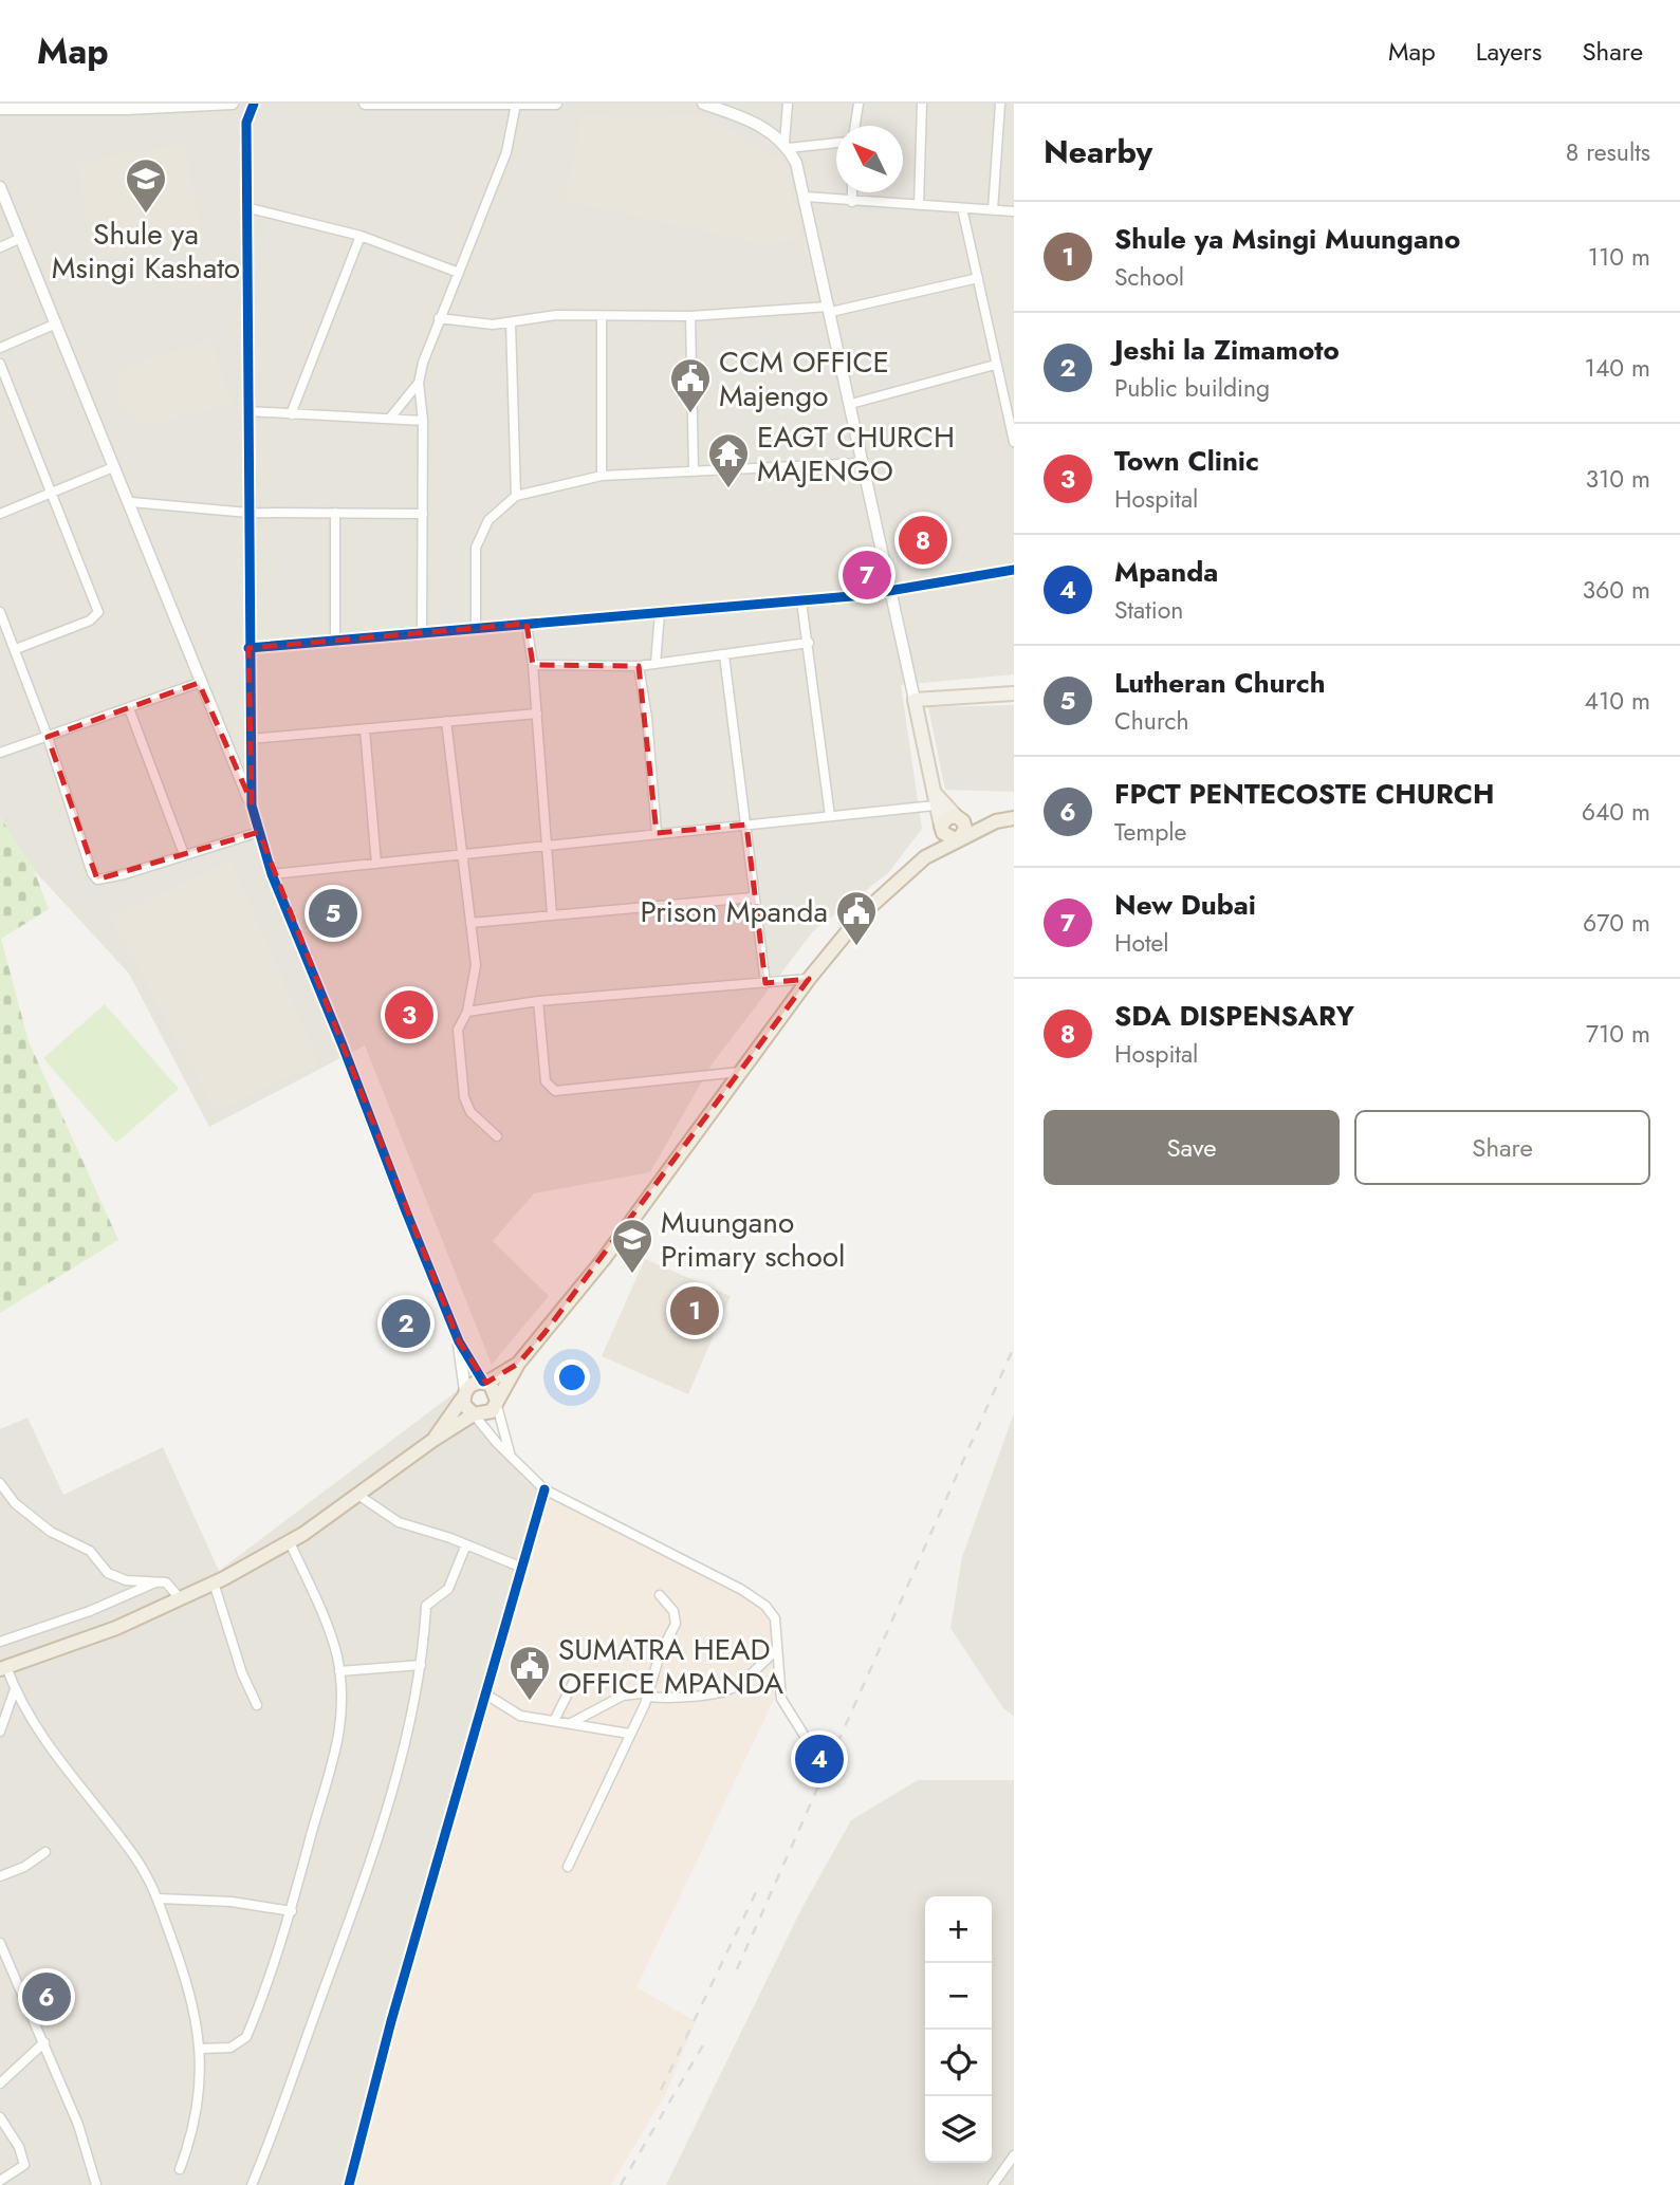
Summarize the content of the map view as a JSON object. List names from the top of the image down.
{
  "places": {
    "school or university": ["Shule ya Msingi Kashato", "Muungano Primary school"],
    "public building": ["CCM OFFICE Majengo", "Prison Mpanda", "SUMATRA HEAD OFFICE MPANDA"],
    "temple": ["EAGT CHURCH MAJENGO"]
  },
  "north": "top left",
  "page": {
    "header": "Map",
    "nav": ["Map", "Layers", "Share"],
    "heading": ["Nearby", "8 results"],
    "list": [
      {
        "mark": "1",
        "name": "Shule ya Msingi Muungano",
        "note": "School",
        "value": "110 m"
      },
      {
        "mark": "2",
        "name": "Jeshi la Zimamoto",
        "note": "Public building",
        "value": "140 m"
      },
      {
        "mark": "3",
        "name": "Town Clinic",
        "note": "Hospital",
        "value": "310 m"
      },
      {
        "mark": "4",
        "name": "Mpanda",
        "note": "Station",
        "value": "360 m"
      },
      {
        "mark": "5",
        "name": "Lutheran Church",
        "note": "Church",
        "value": "410 m"
      },
      {
        "mark": "6",
        "name": "FPCT PENTECOSTE CHURCH",
        "note": "Temple",
        "value": "640 m"
      },
      {
        "mark": "7",
        "name": "New Dubai",
        "note": "Hotel",
        "value": "670 m"
      },
      {
        "mark": "8",
        "name": "SDA DISPENSARY",
        "note": "Hospital",
        "value": "710 m"
      }
    ],
    "pins": [
      "8",
      "7",
      "5",
      "3",
      "1",
      "2",
      "4",
      "6"
    ],
    "buttons": ["Save", "Share"],
    "map_buttons": ["+", "−"]
  }
}
